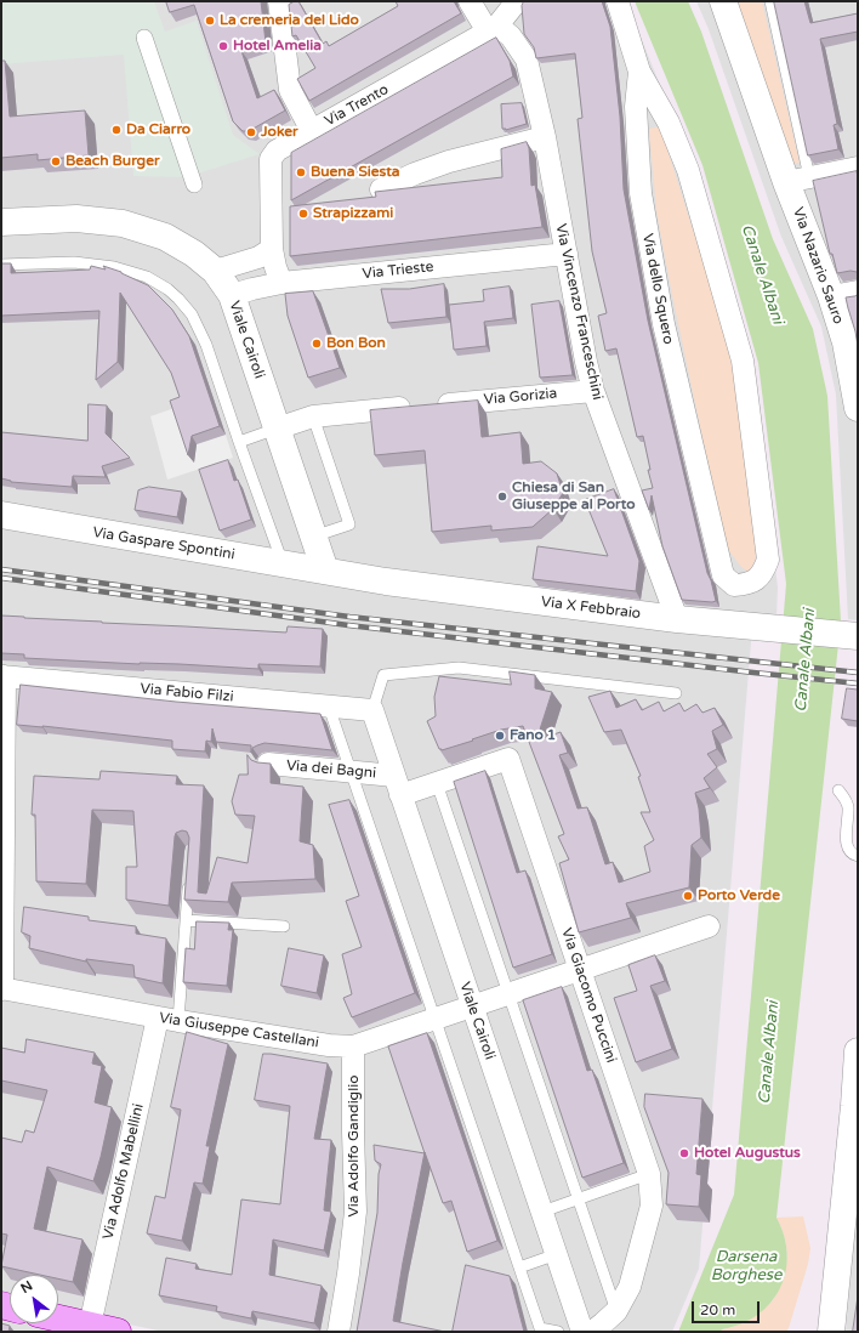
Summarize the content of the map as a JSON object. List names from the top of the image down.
{
  "streets": {
    "street": [
      "Via Trento",
      "Via Nazario Sauro",
      "Via Trieste",
      "Via dello Squero",
      "Via Vincenzo Franceschini",
      "Viale Cairoli",
      "Via Gorizia",
      "Via Gaspare Spontini",
      "Via X Febbraio",
      "Via Fabio Filzi",
      "Via dei Bagni",
      "Via Giacomo Puccini",
      "Via Giuseppe Castellani",
      "Via Adolfo Gandiglio",
      "Via Adolfo Mabellini"
    ]
  },
  "crossings": [
    ["Via Trento", "Via Trieste"],
    ["Via Trento", "Via Vincenzo Franceschini"],
    ["Via Trieste", "Via Vincenzo Franceschini"],
    ["Via Trieste", "Viale Cairoli"],
    ["Via Vincenzo Franceschini", "Via Gorizia"],
    ["Via Vincenzo Franceschini", "Via X Febbraio"],
    ["Viale Cairoli", "Via Gorizia"],
    ["Viale Cairoli", "Via Gaspare Spontini"],
    ["Viale Cairoli", "Via X Febbraio"],
    ["Viale Cairoli", "Via Fabio Filzi"],
    ["Viale Cairoli", "Via dei Bagni"],
    ["Viale Cairoli", "Via Giacomo Puccini"],
    ["Viale Cairoli", "Via Giuseppe Castellani"],
    ["Via Gaspare Spontini", "Via X Febbraio"],
    ["Via dei Bagni", "Via Giacomo Puccini"],
    ["Via Giacomo Puccini", "Via Giuseppe Castellani"],
    ["Via Giuseppe Castellani", "Via Adolfo Gandiglio"],
    ["Via Giuseppe Castellani", "Via Adolfo Mabellini"]
  ],
  "water": ["Canale Albani", "Darsena Borghese"],
  "places": [
    "La cremeria del Lido",
    "Hotel Amelia",
    "Da Ciarro",
    "Joker",
    "Beach Burger",
    "Buena Siesta",
    "Strapizzami",
    "Bon Bon",
    "Chiesa di San Giuseppe al Porto",
    "Fano 1",
    "Porto Verde",
    "Hotel Augustus"
  ],
  "scale_bar": "20 m",
  "north": "top left"
}
